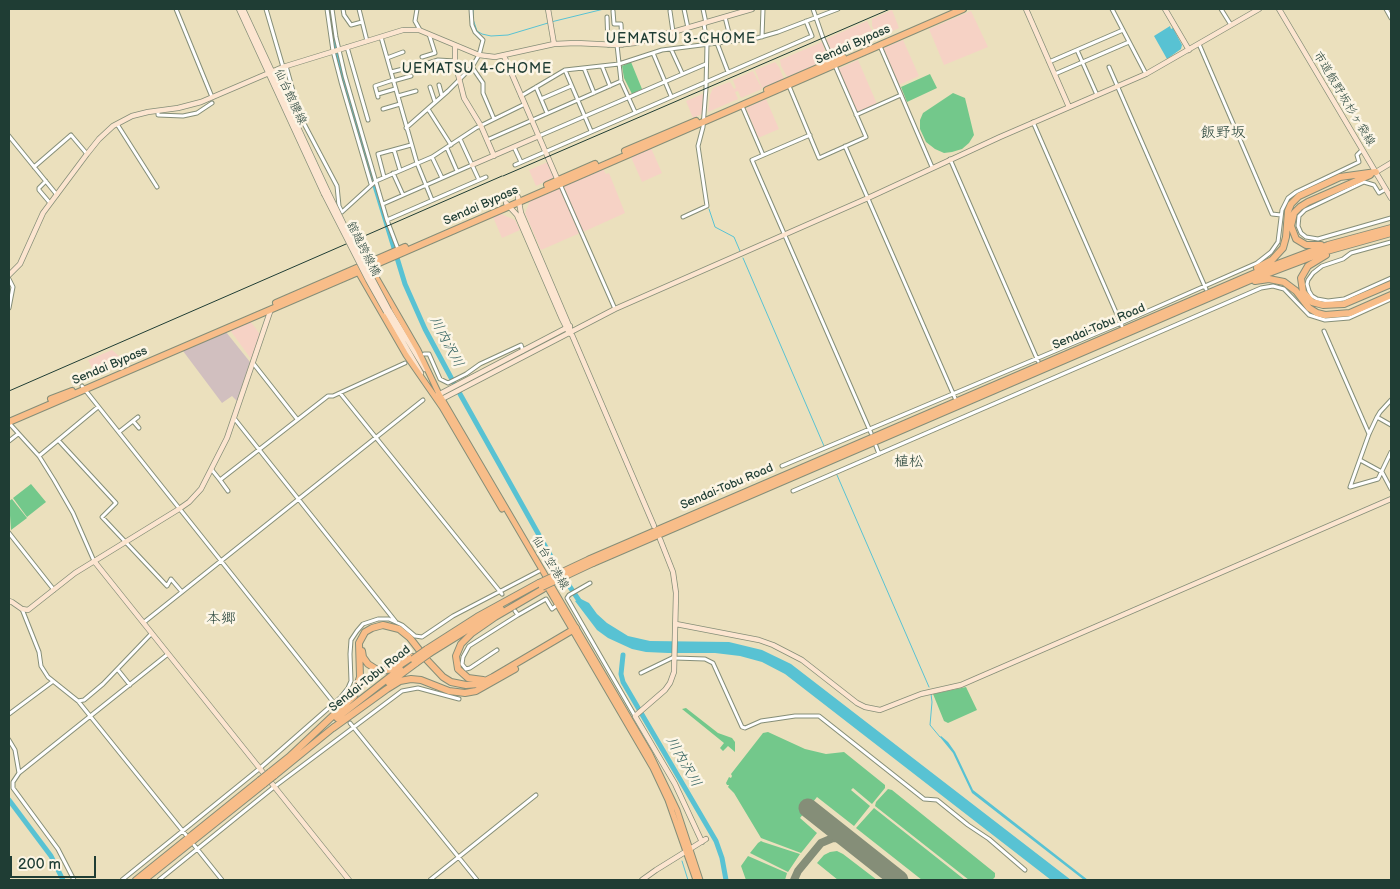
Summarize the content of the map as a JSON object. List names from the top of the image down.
{
  "streets": {
    "highway": ["Sendai Bypass", "Sendai-Tobu Road"],
    "main road": ["仙台空港線"],
    "street": ["仙台館腰線", "市道飯野坂杉ヶ袋線", "舘越跨線橋"]
  },
  "crossings": [
    ["Sendai Bypass", "仙台空港線"],
    ["仙台館腰線", "舘越跨線橋"]
  ],
  "districts": [
    "UEMATSU 3-CHOME",
    "UEMATSU 4-CHOME",
    "飯野坂",
    "植松",
    "本郷"
  ],
  "water": ["川内沢川"],
  "scale_bar": "200 m"
}
